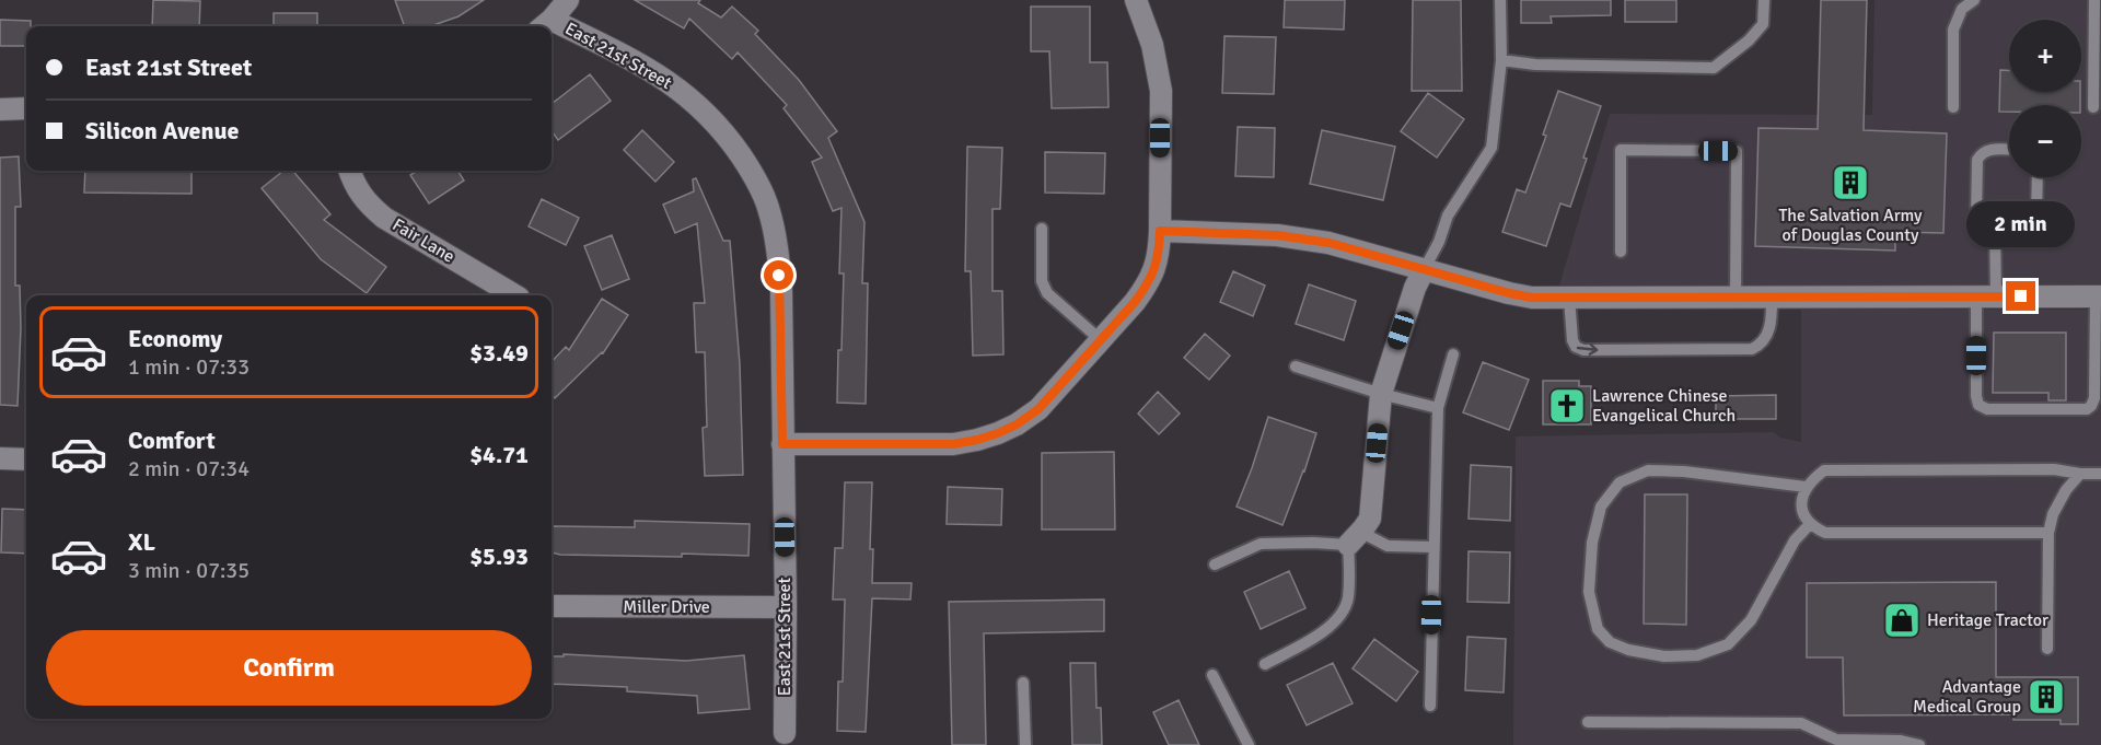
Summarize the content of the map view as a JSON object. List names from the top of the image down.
{
  "streets": {
    "street": ["East 21st Street", "Fair Lane", "Miller Drive"]
  },
  "crossings": [
    ["East 21st Street", "Miller Drive"]
  ],
  "places": {
    "building": ["The Salvation Army of Douglas County", "Advantage Medical Group"],
    "church": ["Lawrence Chinese Evangelical Church"],
    "shop": ["Heritage Tractor"]
  },
  "page": {
    "map_buttons": ["+", "−"],
    "banner": ["East 21st Street", "Silicon Avenue"],
    "bubble": "2 min",
    "list": [
      {
        "name": "Economy",
        "note": "1 min · 07:33",
        "value": "$3.49"
      },
      {
        "name": "Comfort",
        "note": "2 min · 07:34",
        "value": "$4.71"
      },
      {
        "name": "XL",
        "note": "3 min · 07:35",
        "value": "$5.93"
      }
    ],
    "buttons": "Confirm"
  }
}
